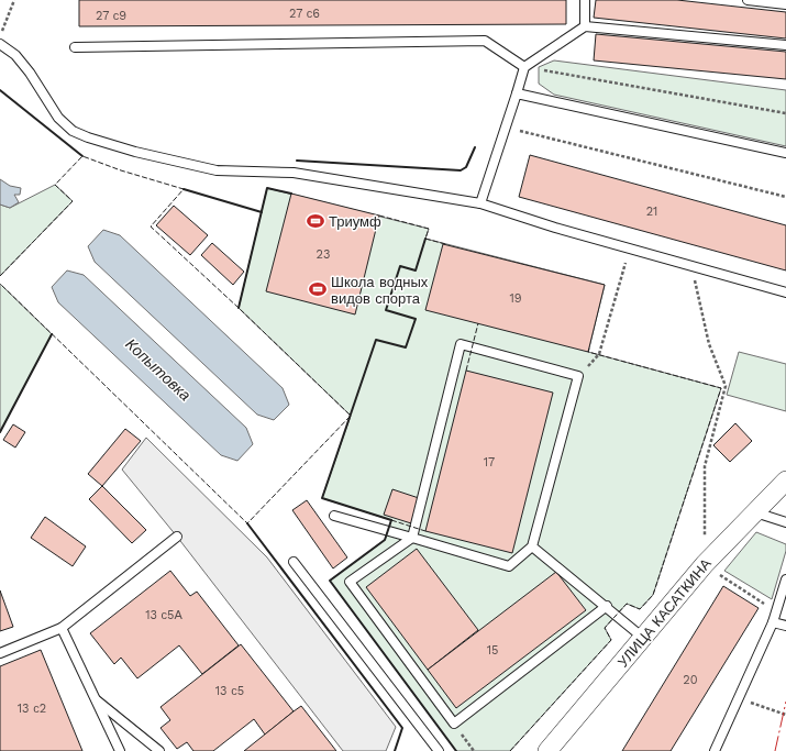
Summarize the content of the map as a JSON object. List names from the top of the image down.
{
  "streets": {
    "street": ["УЛИЦА КАСАТКИНА"]
  },
  "water": ["Копытовка"],
  "places": {
    "sports": ["Триумф", "Школа водных видов спорта"]
  },
  "house_numbers": [
    "27 с6",
    "27 с9",
    "21",
    "23",
    "19",
    "17",
    "13 с5А",
    "15",
    "20",
    "13 с5",
    "13 с2"
  ]
}
